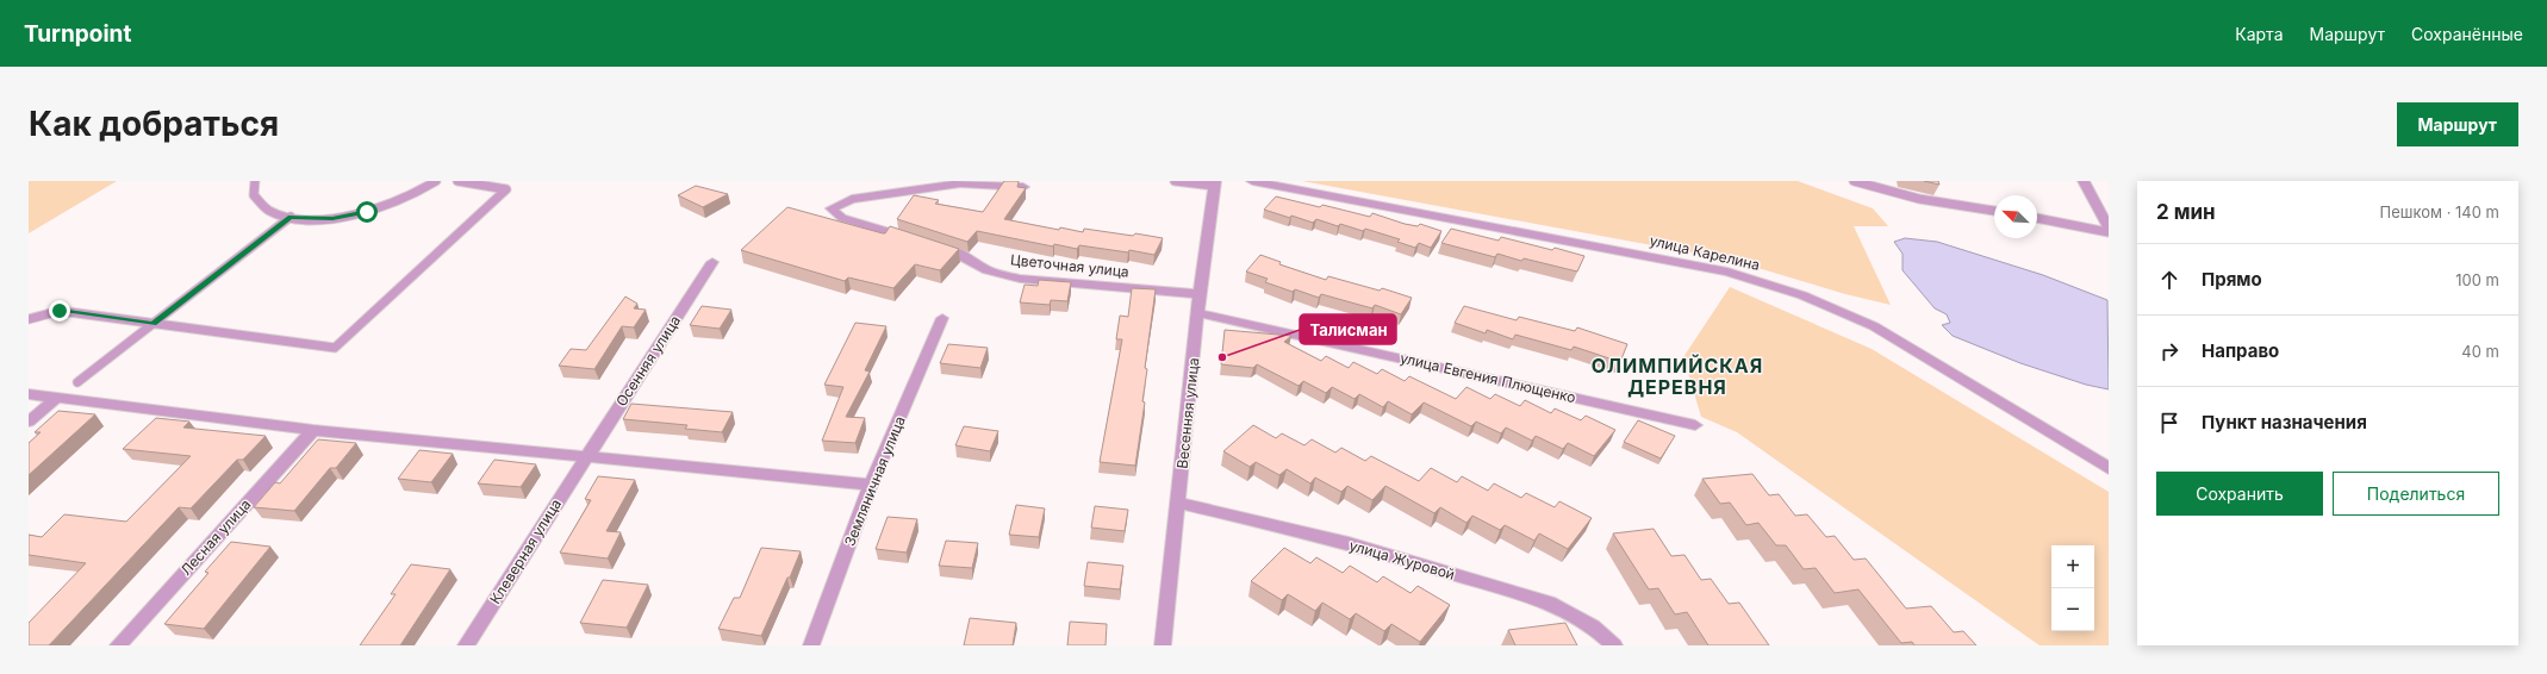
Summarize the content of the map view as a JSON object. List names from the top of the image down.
{
  "streets": {
    "street": [
      "улица Карелина",
      "Цветочная улица",
      "Осенняя улица",
      "улица Евгения Плющенко",
      "Весенняя улица",
      "Земляничная улица",
      "Лесная улица",
      "Клеверная улица",
      "улица Журовой"
    ]
  },
  "crossings": [
    ["Цветочная улица", "Весенняя улица"],
    ["Осенняя улица", "Клеверная улица"],
    ["улица Евгения Плющенко", "Весенняя улица"],
    ["Весенняя улица", "улица Журовой"]
  ],
  "districts": ["ОЛИМПИЙСКАЯ ДЕРЕВНЯ"],
  "places": ["Талисман"],
  "north": "top left",
  "page": {
    "header": "Turnpoint",
    "nav": ["Карта", "Маршрут", "Сохранённые"],
    "buttons": [
      "Маршрут",
      ["Сохранить", "Поделиться"]
    ],
    "title": "Как добраться",
    "heading": ["2 мин", "Пешком · 140 m"],
    "list": [
      ["Прямо", "100 m"],
      ["Направо", "40 m"],
      "Пункт назначения"
    ],
    "map_buttons": ["+", "−"]
  }
}
